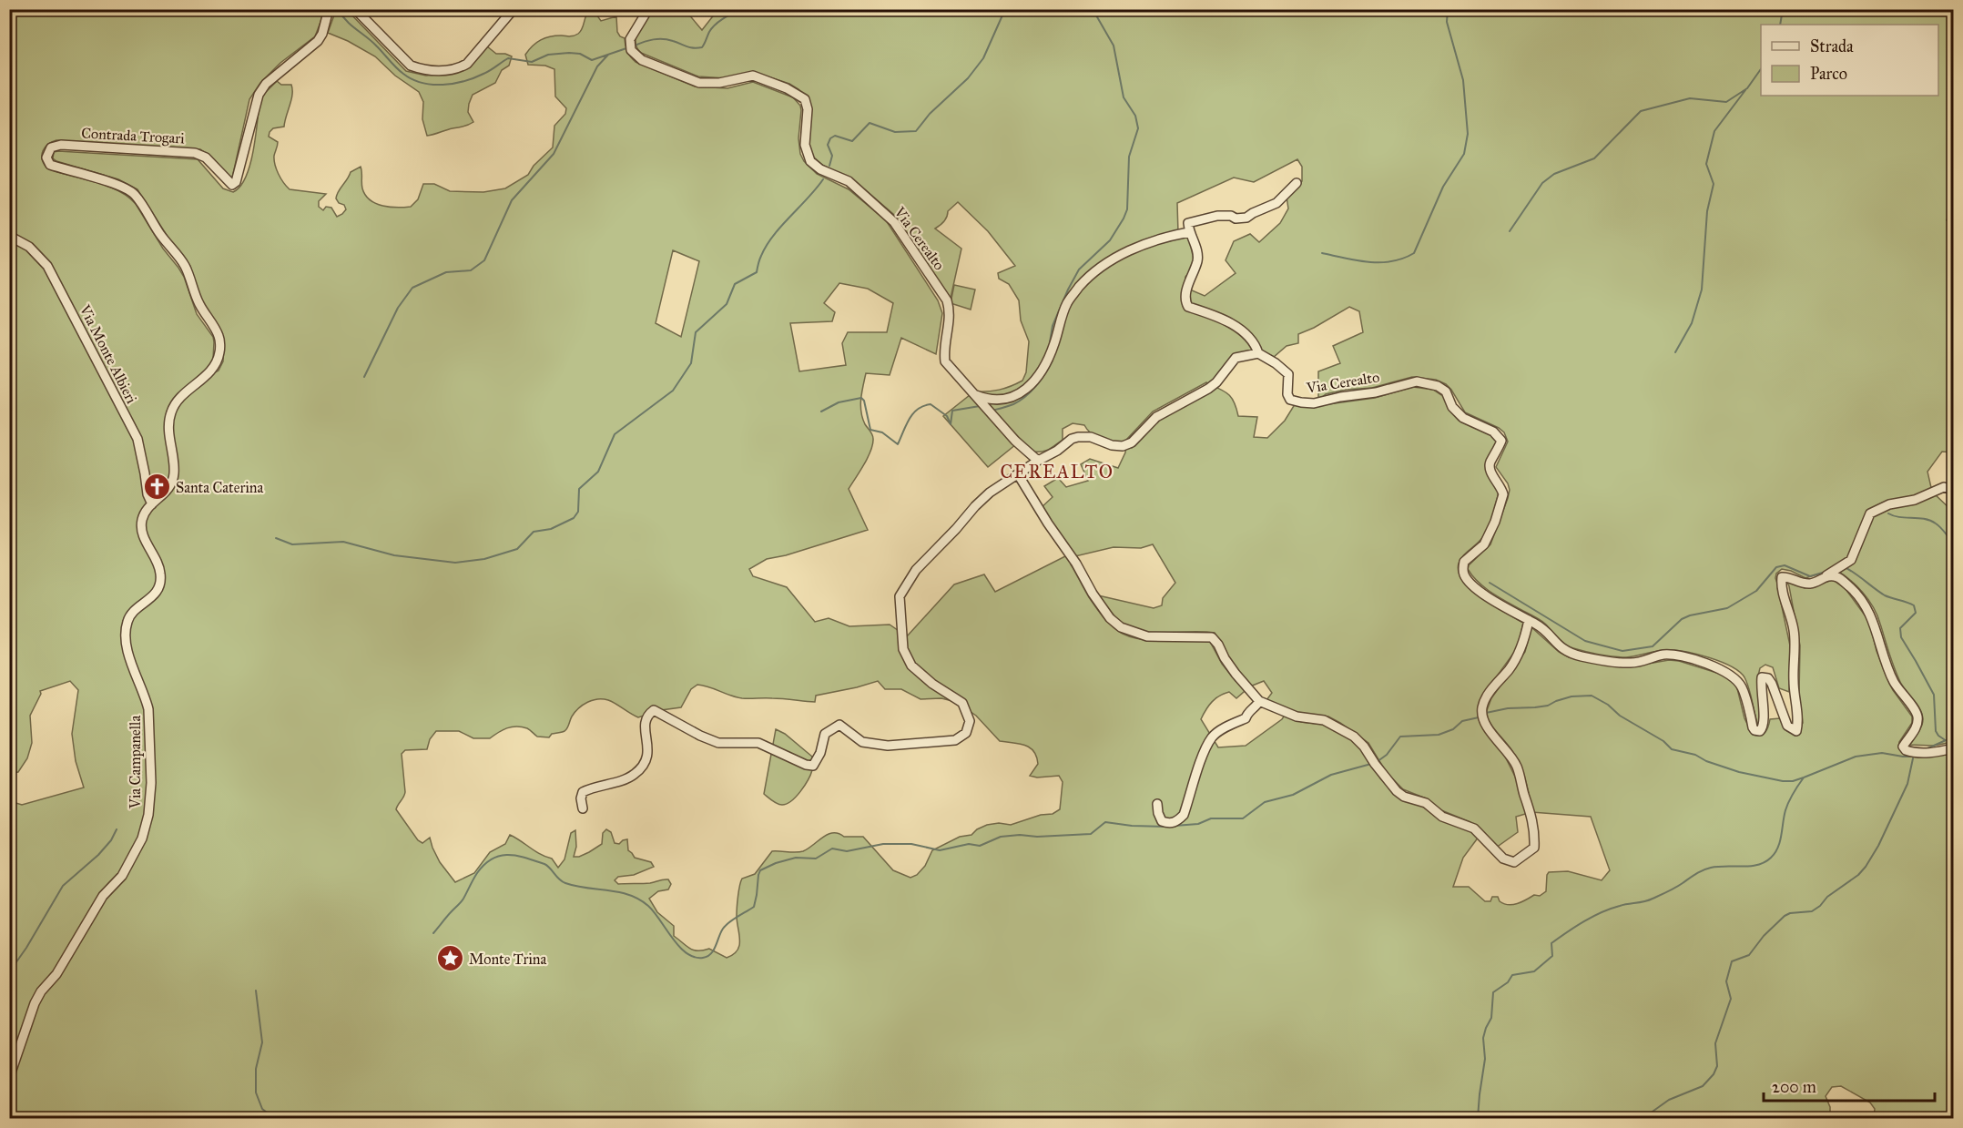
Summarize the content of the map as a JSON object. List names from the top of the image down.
{
  "streets": {
    "street": [
      "Contrada Trogari",
      "Via Cerealto",
      "Via Monte Albieri",
      "Via Campanella"
    ]
  },
  "crossings": [
    ["Contrada Trogari", "Via Campanella"],
    ["Via Monte Albieri", "Via Campanella"]
  ],
  "districts": ["CEREALTO"],
  "places": {
    "church": ["Santa Caterina"],
    "place": ["Monte Trina"]
  },
  "legend": ["Strada", "Parco"],
  "scale_bar": "200 m"
}
